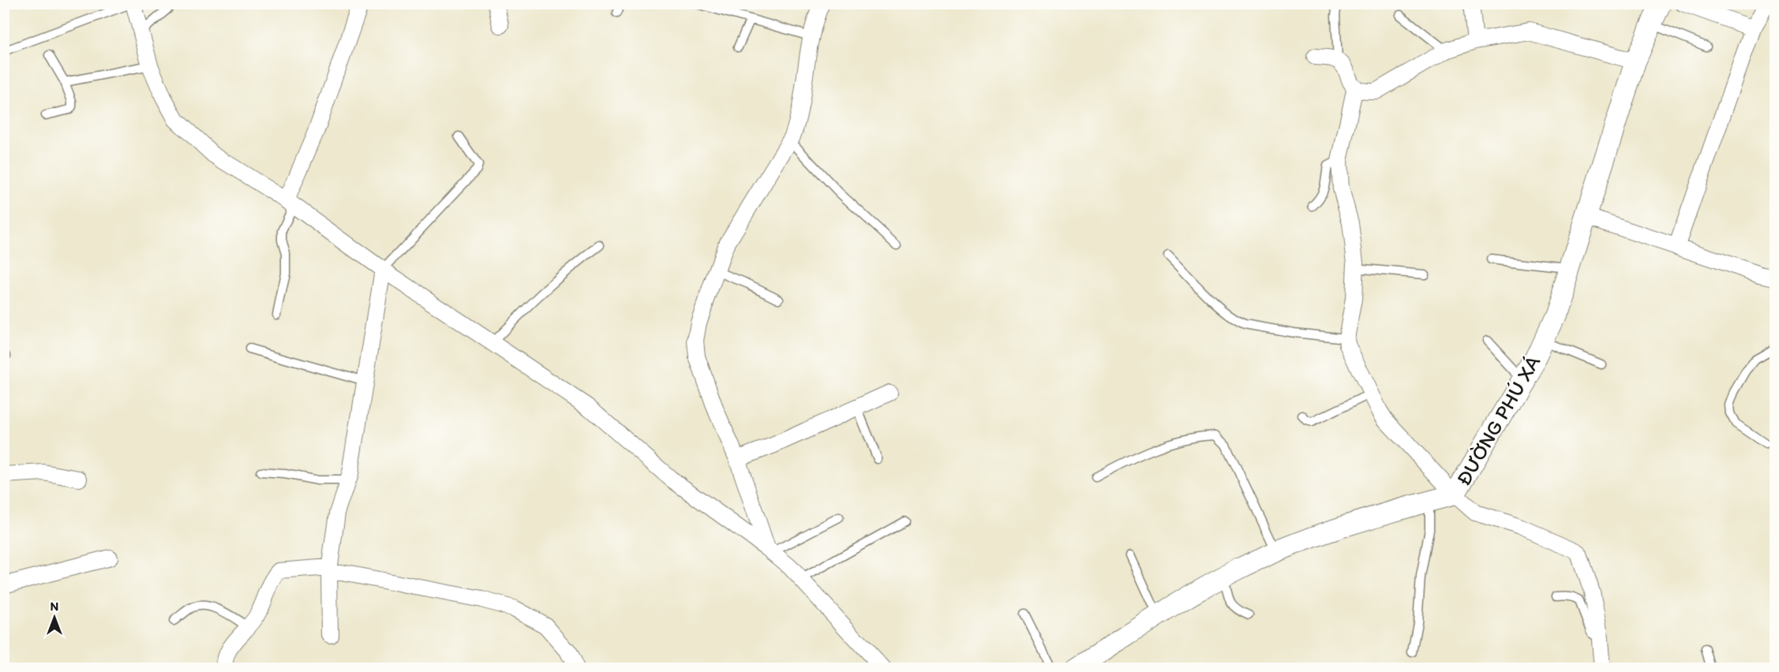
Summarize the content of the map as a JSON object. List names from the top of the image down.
{
  "streets": {
    "street": ["ĐƯỜNG PHÚ XÁ"]
  },
  "north": "top"
}
